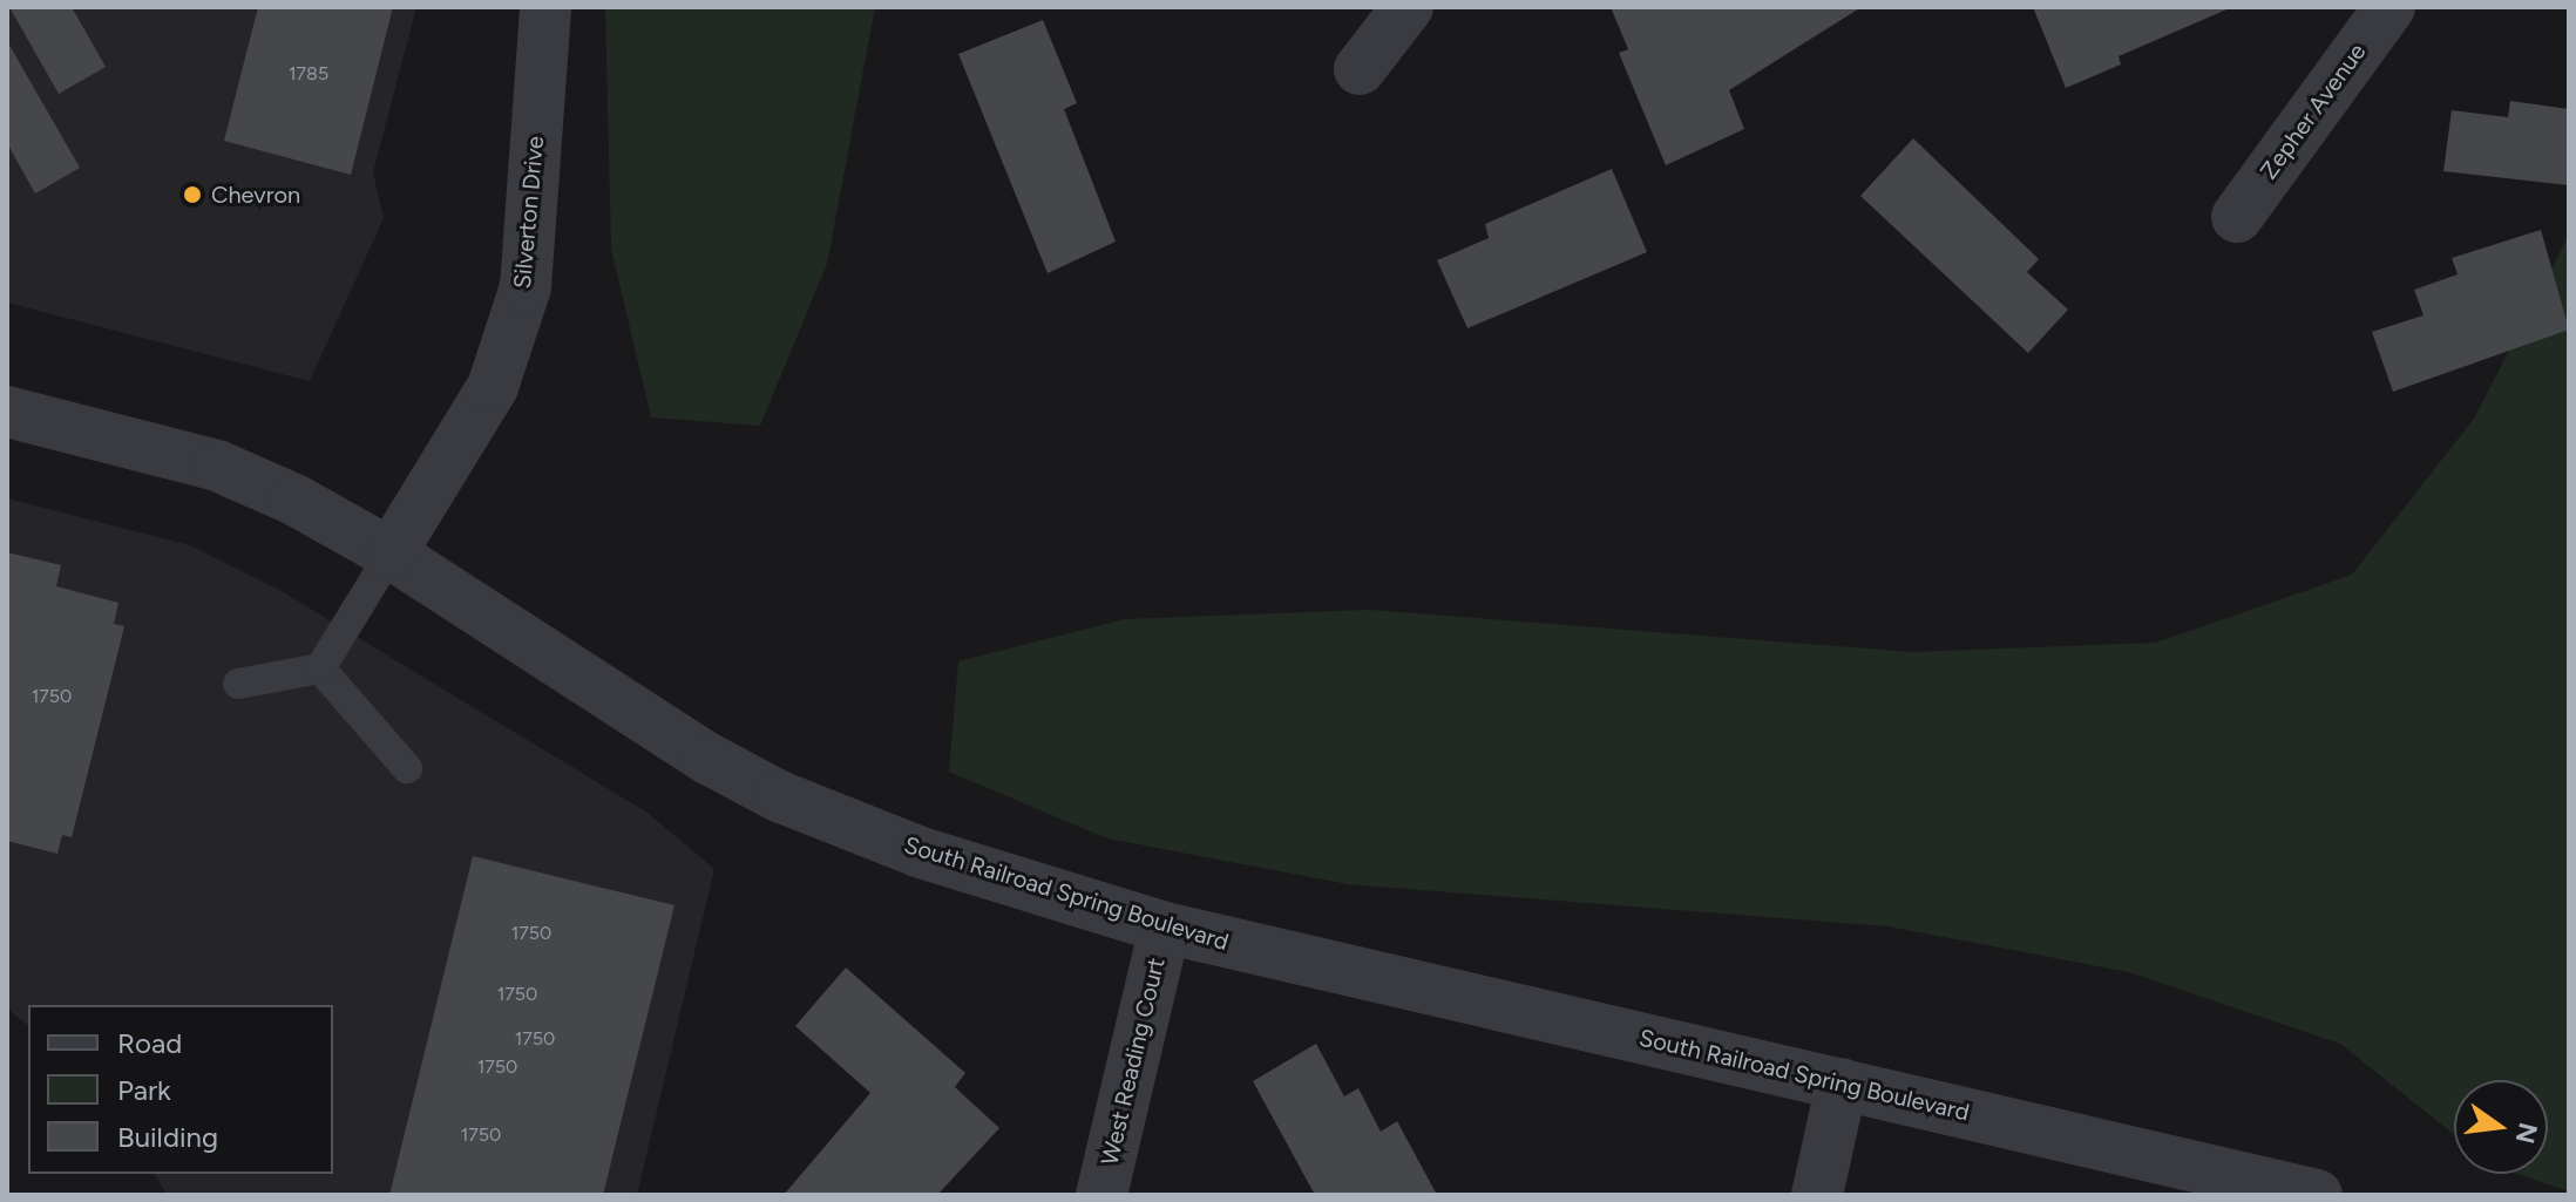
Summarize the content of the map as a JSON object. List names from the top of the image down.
{
  "streets": {
    "street": [
      "Zepher Avenue",
      "Silverton Drive",
      "South Railroad Spring Boulevard",
      "West Reading Court"
    ]
  },
  "crossings": [
    ["Silverton Drive", "South Railroad Spring Boulevard"],
    ["South Railroad Spring Boulevard", "West Reading Court"]
  ],
  "places": ["Chevron"],
  "house_numbers": [
    "1785",
    "1750",
    "1750",
    "1750",
    "1750",
    "1750",
    "1750"
  ],
  "legend": ["Road", "Park", "Building"],
  "north": "right"
}
